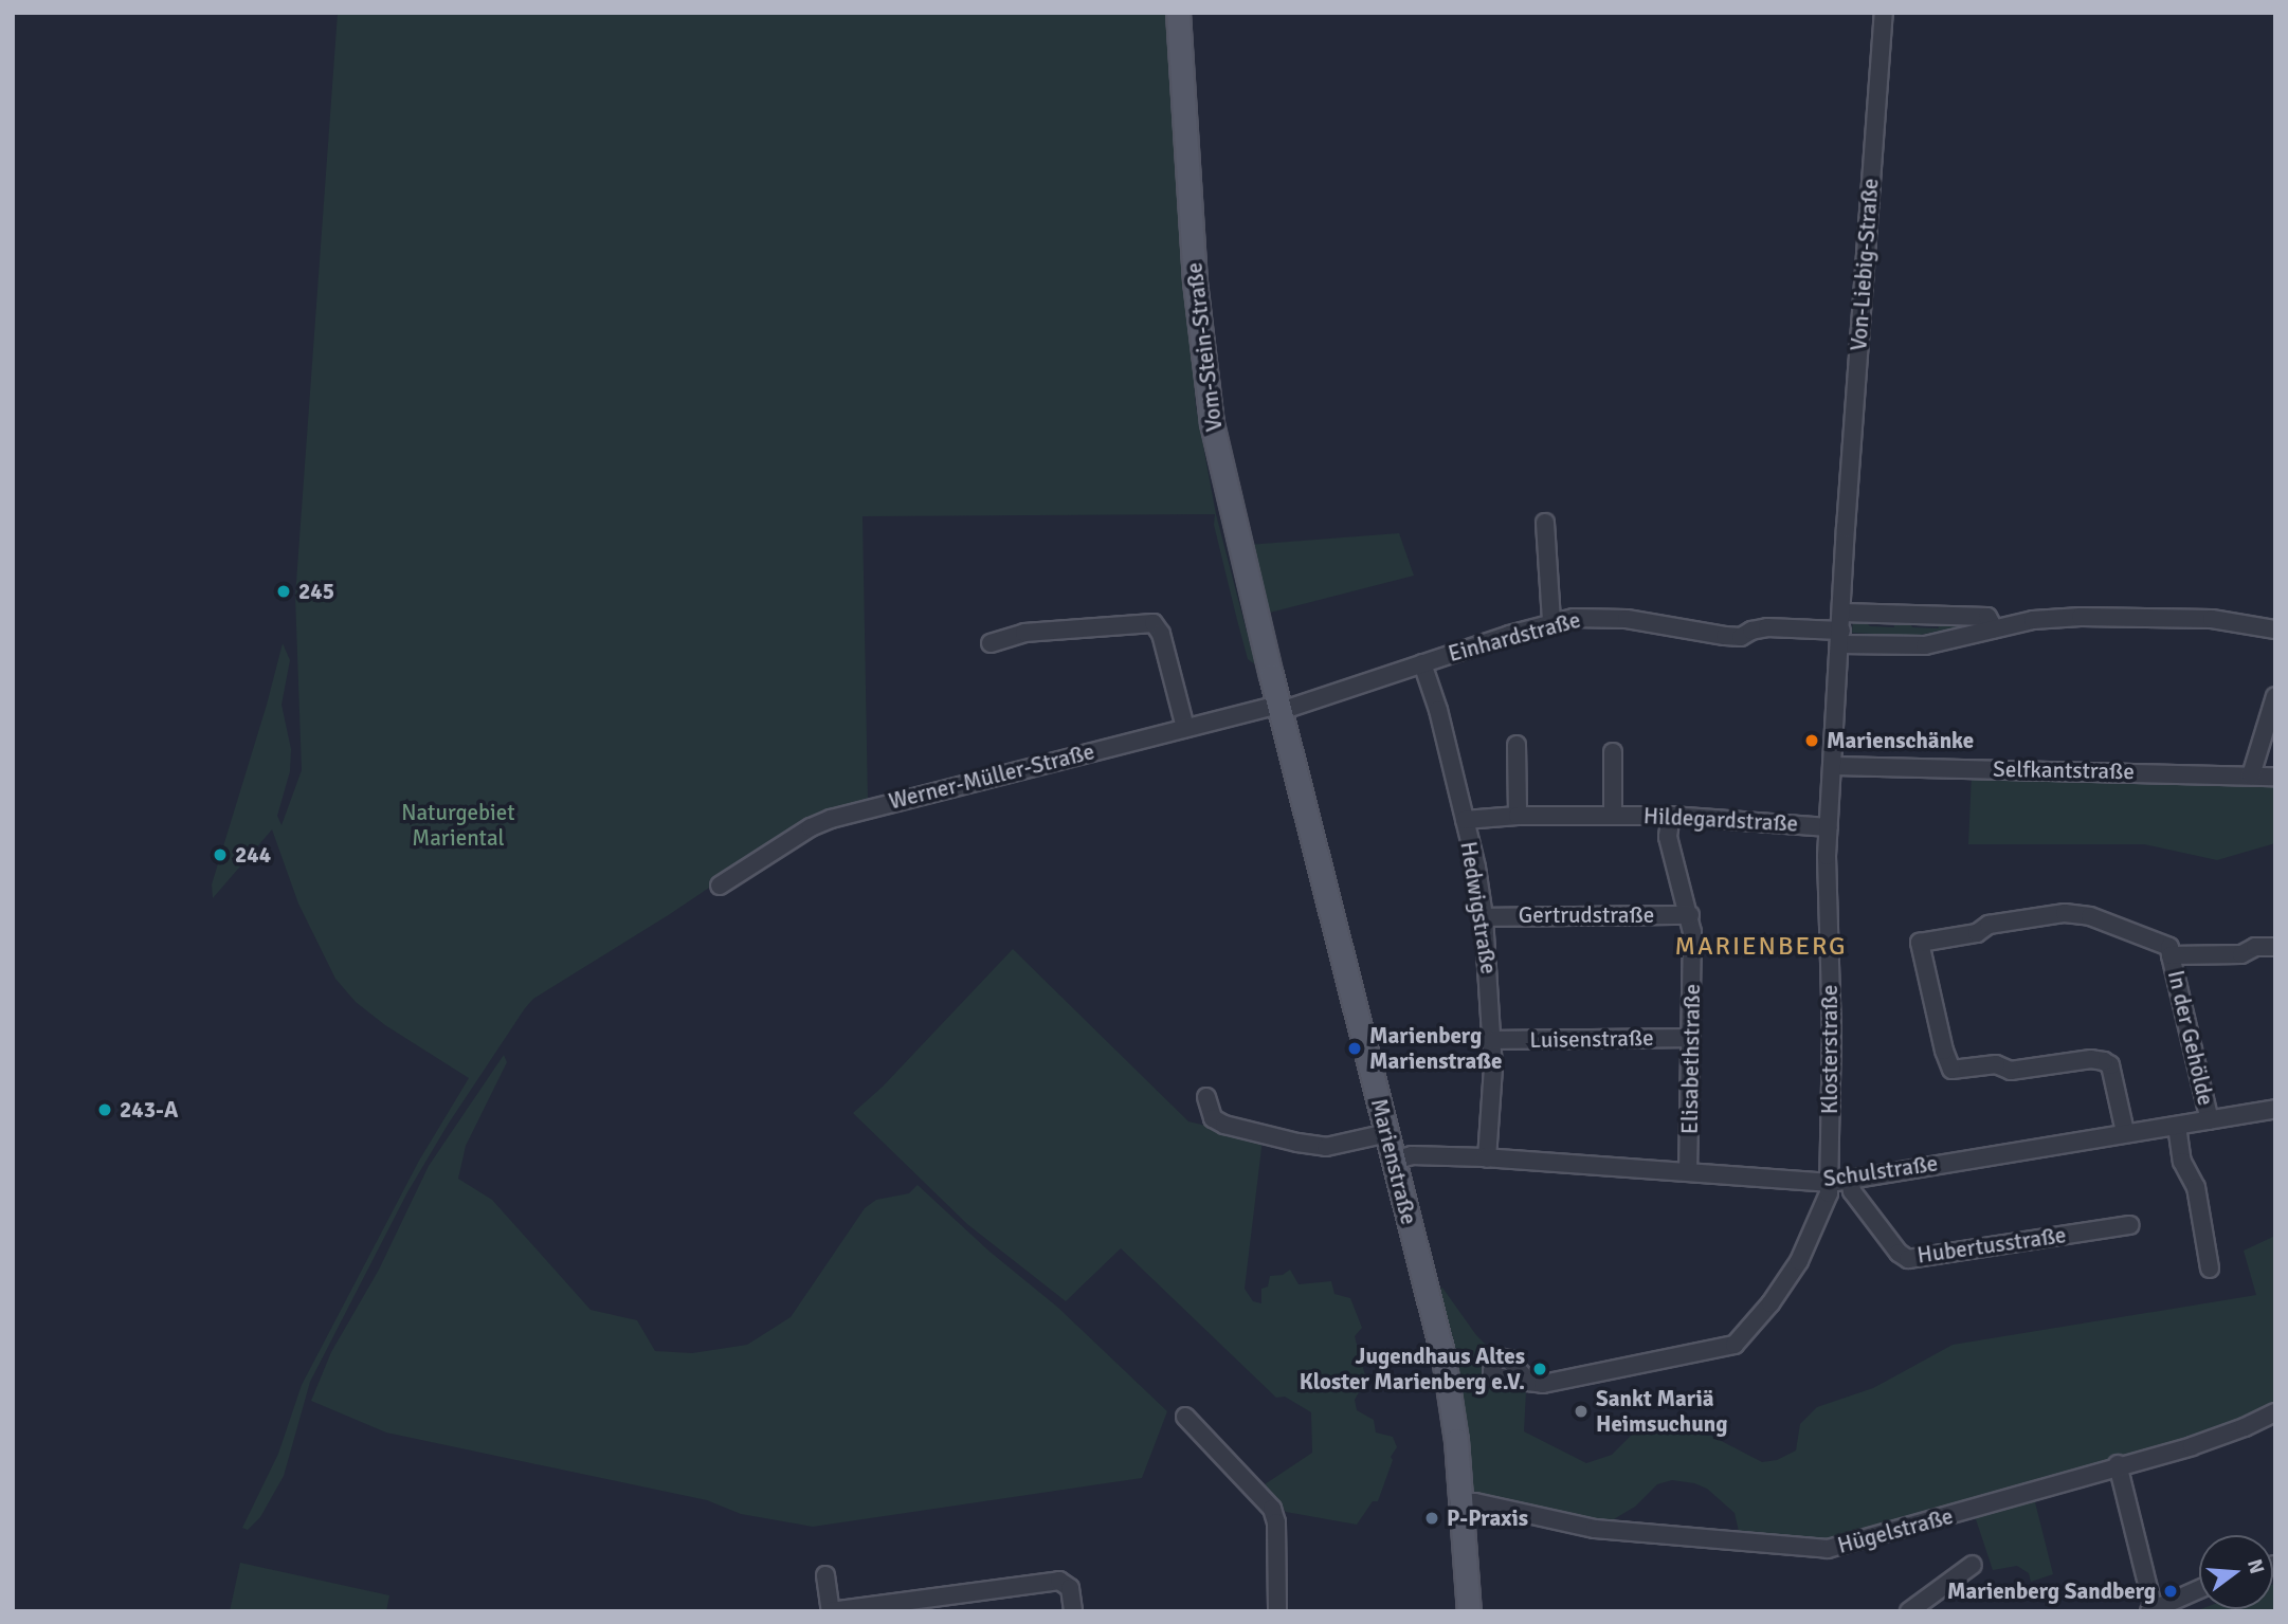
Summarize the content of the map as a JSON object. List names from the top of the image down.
{
  "streets": {
    "main road": ["Vom-Stein-Straße", "Marienstraße"],
    "street": [
      "Von-Liebig-Straße",
      "Einhardstraße",
      "Selfkantstraße",
      "Werner-Müller-Straße",
      "Hildegardstraße",
      "Hedwigstraße",
      "Gertrudstraße",
      "In der Gehölde",
      "Luisenstraße",
      "Klosterstraße",
      "Elisabethstraße",
      "Schulstraße",
      "Hubertusstraße",
      "Hügelstraße"
    ]
  },
  "crossings": [
    ["Von-Liebig-Straße", "Klosterstraße"],
    ["Vom-Stein-Straße", "Marienstraße"],
    ["Einhardstraße", "Werner-Müller-Straße"],
    ["Einhardstraße", "Hedwigstraße"],
    ["Einhardstraße", "Klosterstraße"],
    ["Einhardstraße", "Marienstraße"],
    ["Selfkantstraße", "Klosterstraße"],
    ["Werner-Müller-Straße", "Marienstraße"],
    ["Hildegardstraße", "Hedwigstraße"],
    ["Hildegardstraße", "Klosterstraße"],
    ["Hildegardstraße", "Elisabethstraße"],
    ["Hedwigstraße", "Gertrudstraße"],
    ["Hedwigstraße", "Luisenstraße"],
    ["Hedwigstraße", "Schulstraße"],
    ["Gertrudstraße", "Elisabethstraße"],
    ["In der Gehölde", "Schulstraße"],
    ["Luisenstraße", "Elisabethstraße"],
    ["Klosterstraße", "Schulstraße"],
    ["Elisabethstraße", "Schulstraße"],
    ["Marienstraße", "Schulstraße"],
    ["Marienstraße", "Hügelstraße"],
    ["Schulstraße", "Hubertusstraße"]
  ],
  "districts": ["MARIENBERG"],
  "parks": ["Naturgebiet Mariental"],
  "places": [
    "245",
    "Marienschänke",
    "244",
    "Marienberg Marienstraße",
    "243-A",
    "Jugendhaus Altes Kloster Marienberg e.V.",
    "Sankt Mariä Heimsuchung",
    "P-Praxis",
    "Marienberg Sandberg"
  ],
  "north": "right"
}
